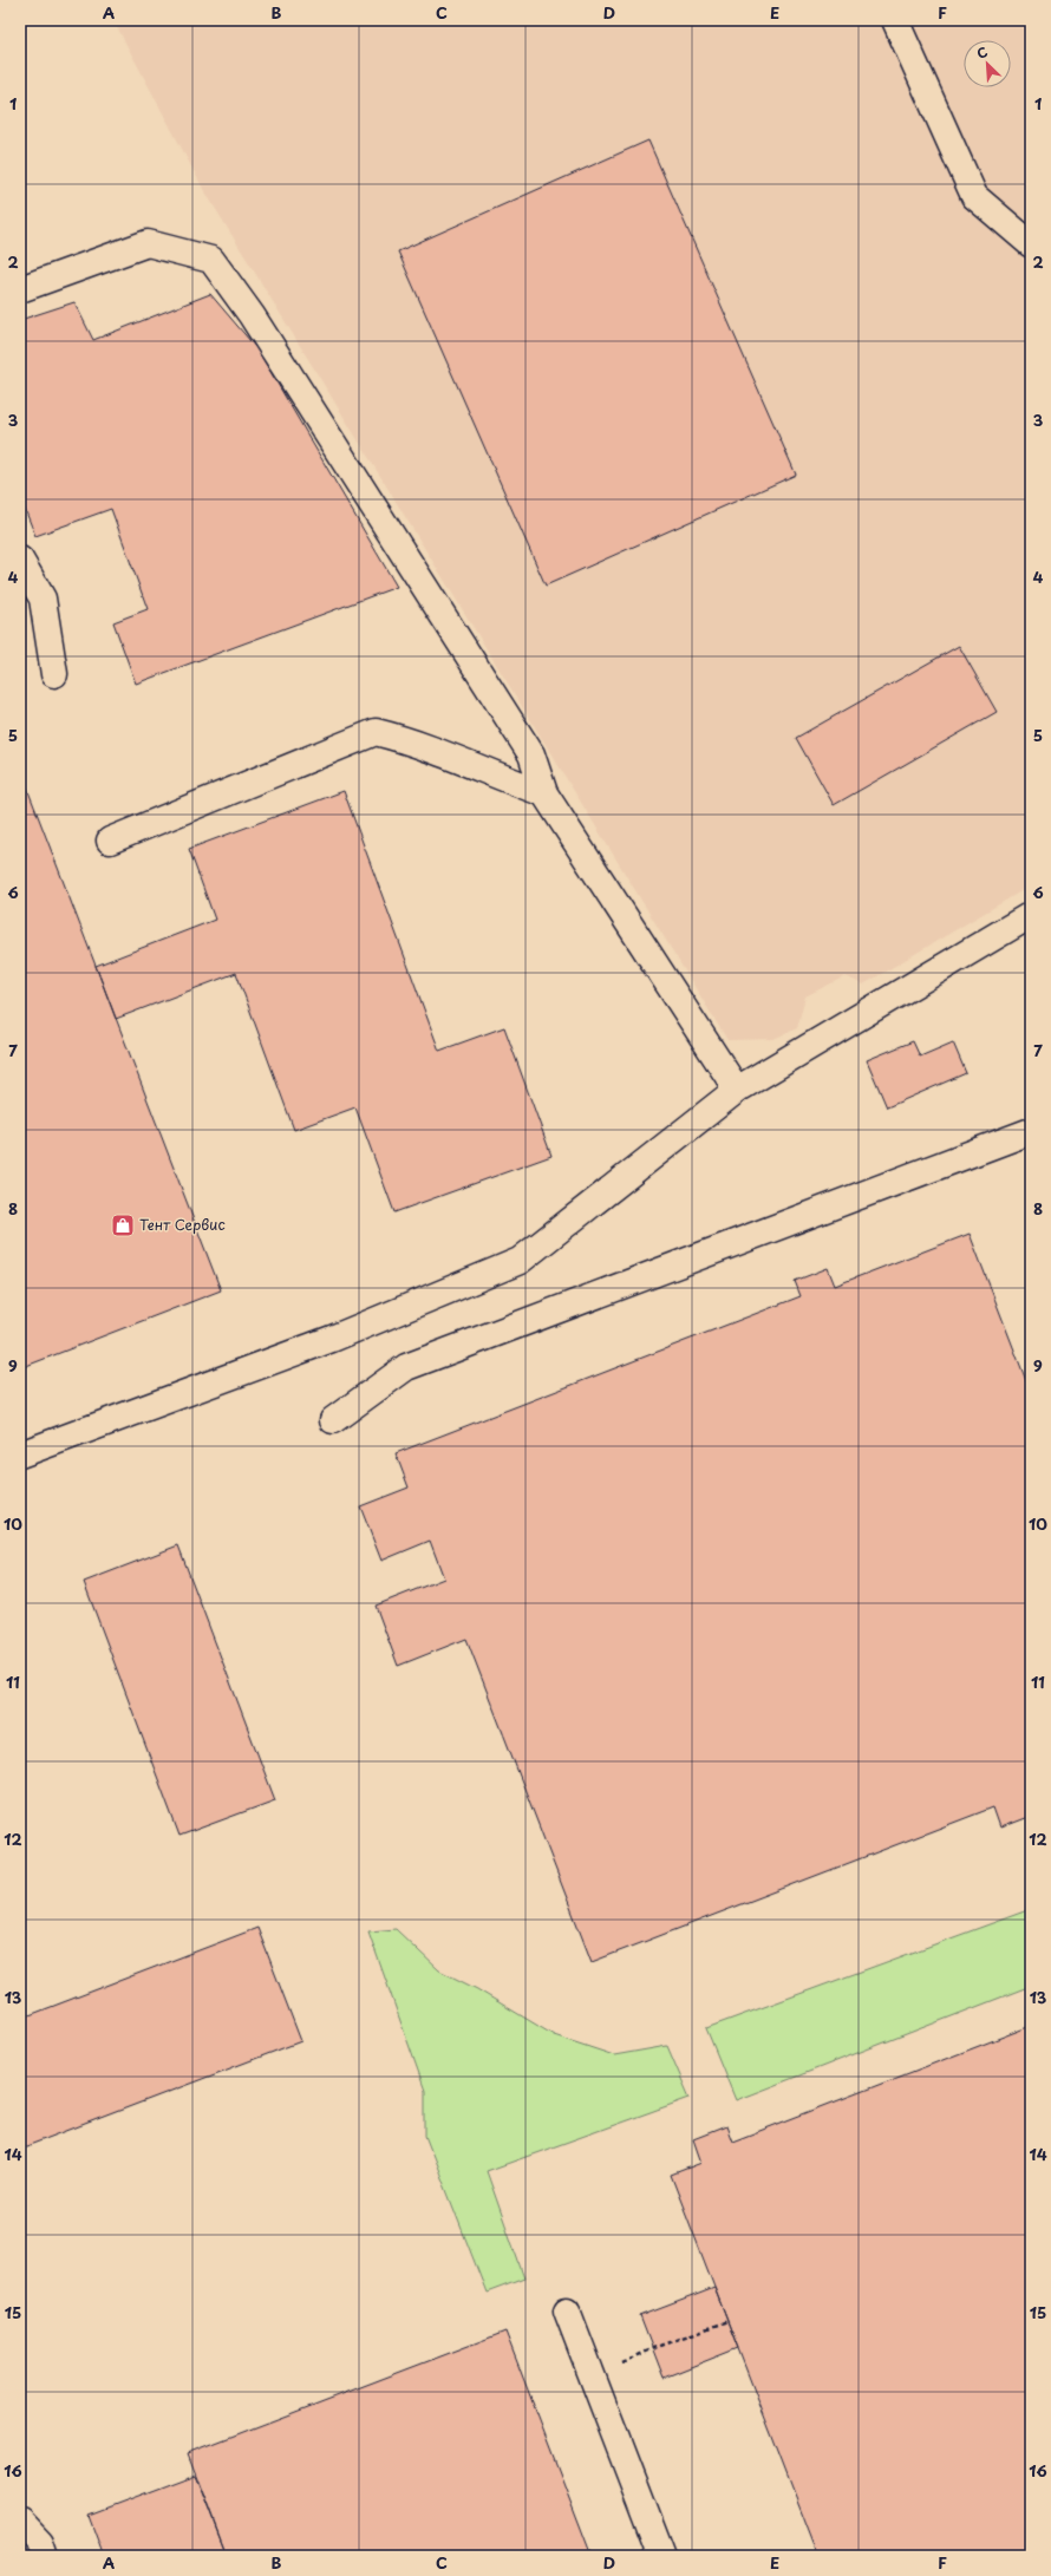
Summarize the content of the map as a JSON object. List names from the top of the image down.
{
  "places": {
    "shop": ["Тент Сервис"]
  },
  "north": "top left",
  "grid": {
    "columns": [
      "A",
      "B",
      "C",
      "D",
      "E",
      "F"
    ],
    "rows": [
      "1",
      "2",
      "3",
      "4",
      "5",
      "6",
      "7",
      "8",
      "9",
      "10",
      "11",
      "12",
      "13",
      "14",
      "15",
      "16"
    ]
  }
}
